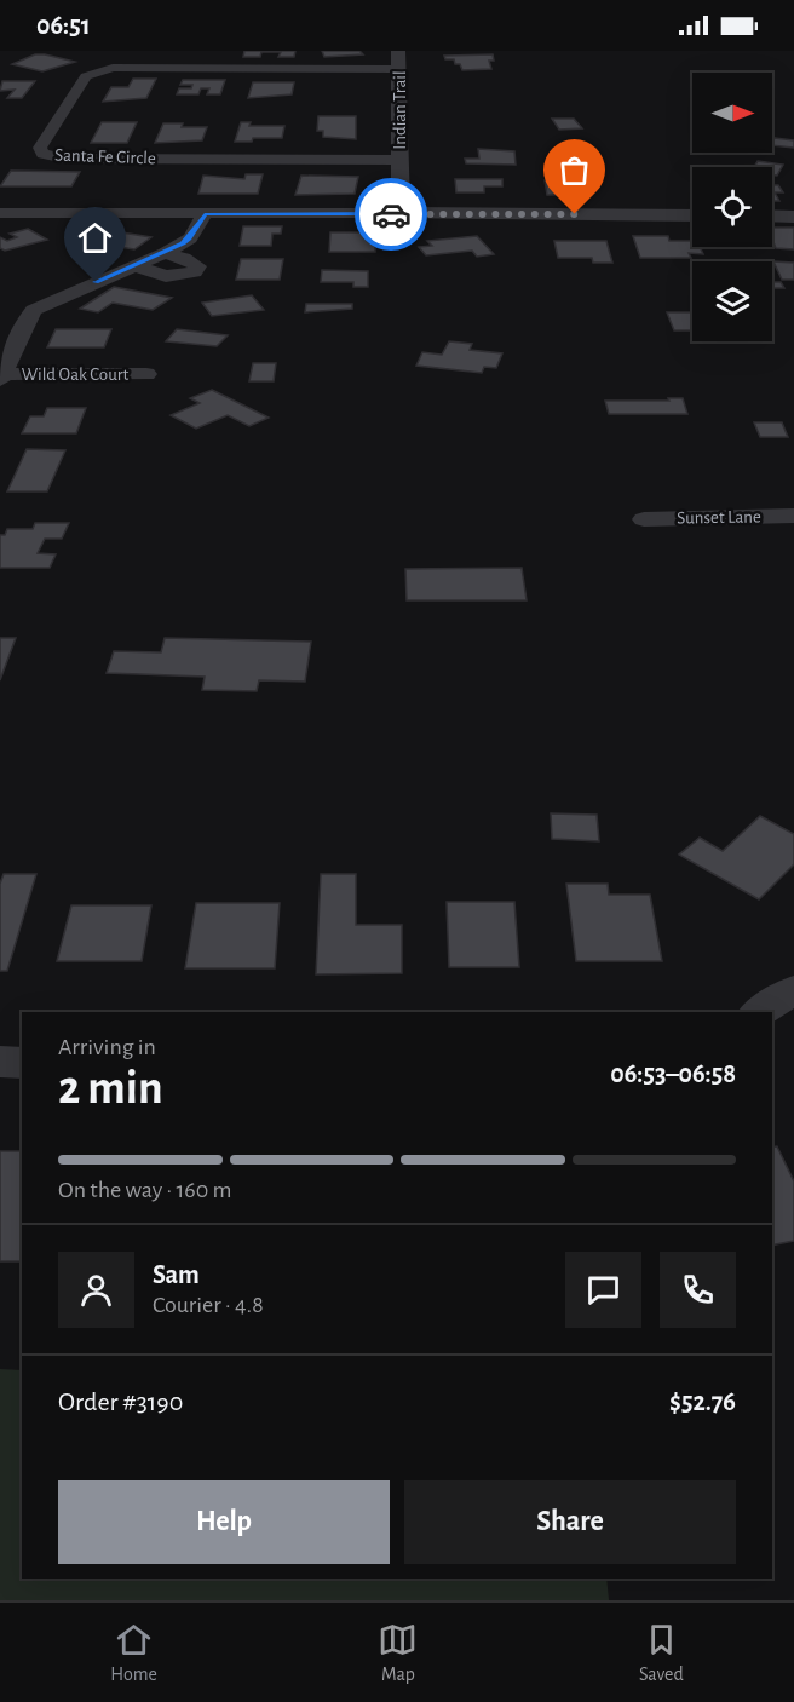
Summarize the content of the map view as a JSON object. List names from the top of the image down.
{
  "streets": {
    "street": [
      "Indian Trail",
      "Santa Fe Circle",
      "Wild Oak Court",
      "Sunset Lane"
    ]
  },
  "crossings": [
    ["Indian Trail", "Santa Fe Circle"]
  ],
  "north": "right",
  "page": {
    "status": "06:51",
    "heading": ["2 min", "Arriving in", "06:53–06:58"],
    "panel": [
      "Sam",
      "Courier · 4.8",
      "Order #3190",
      "$52.76"
    ],
    "bar": "On the way · 160 m",
    "buttons": ["Help", "Share"],
    "tabs": ["Home", "Map", "Saved"]
  }
}
